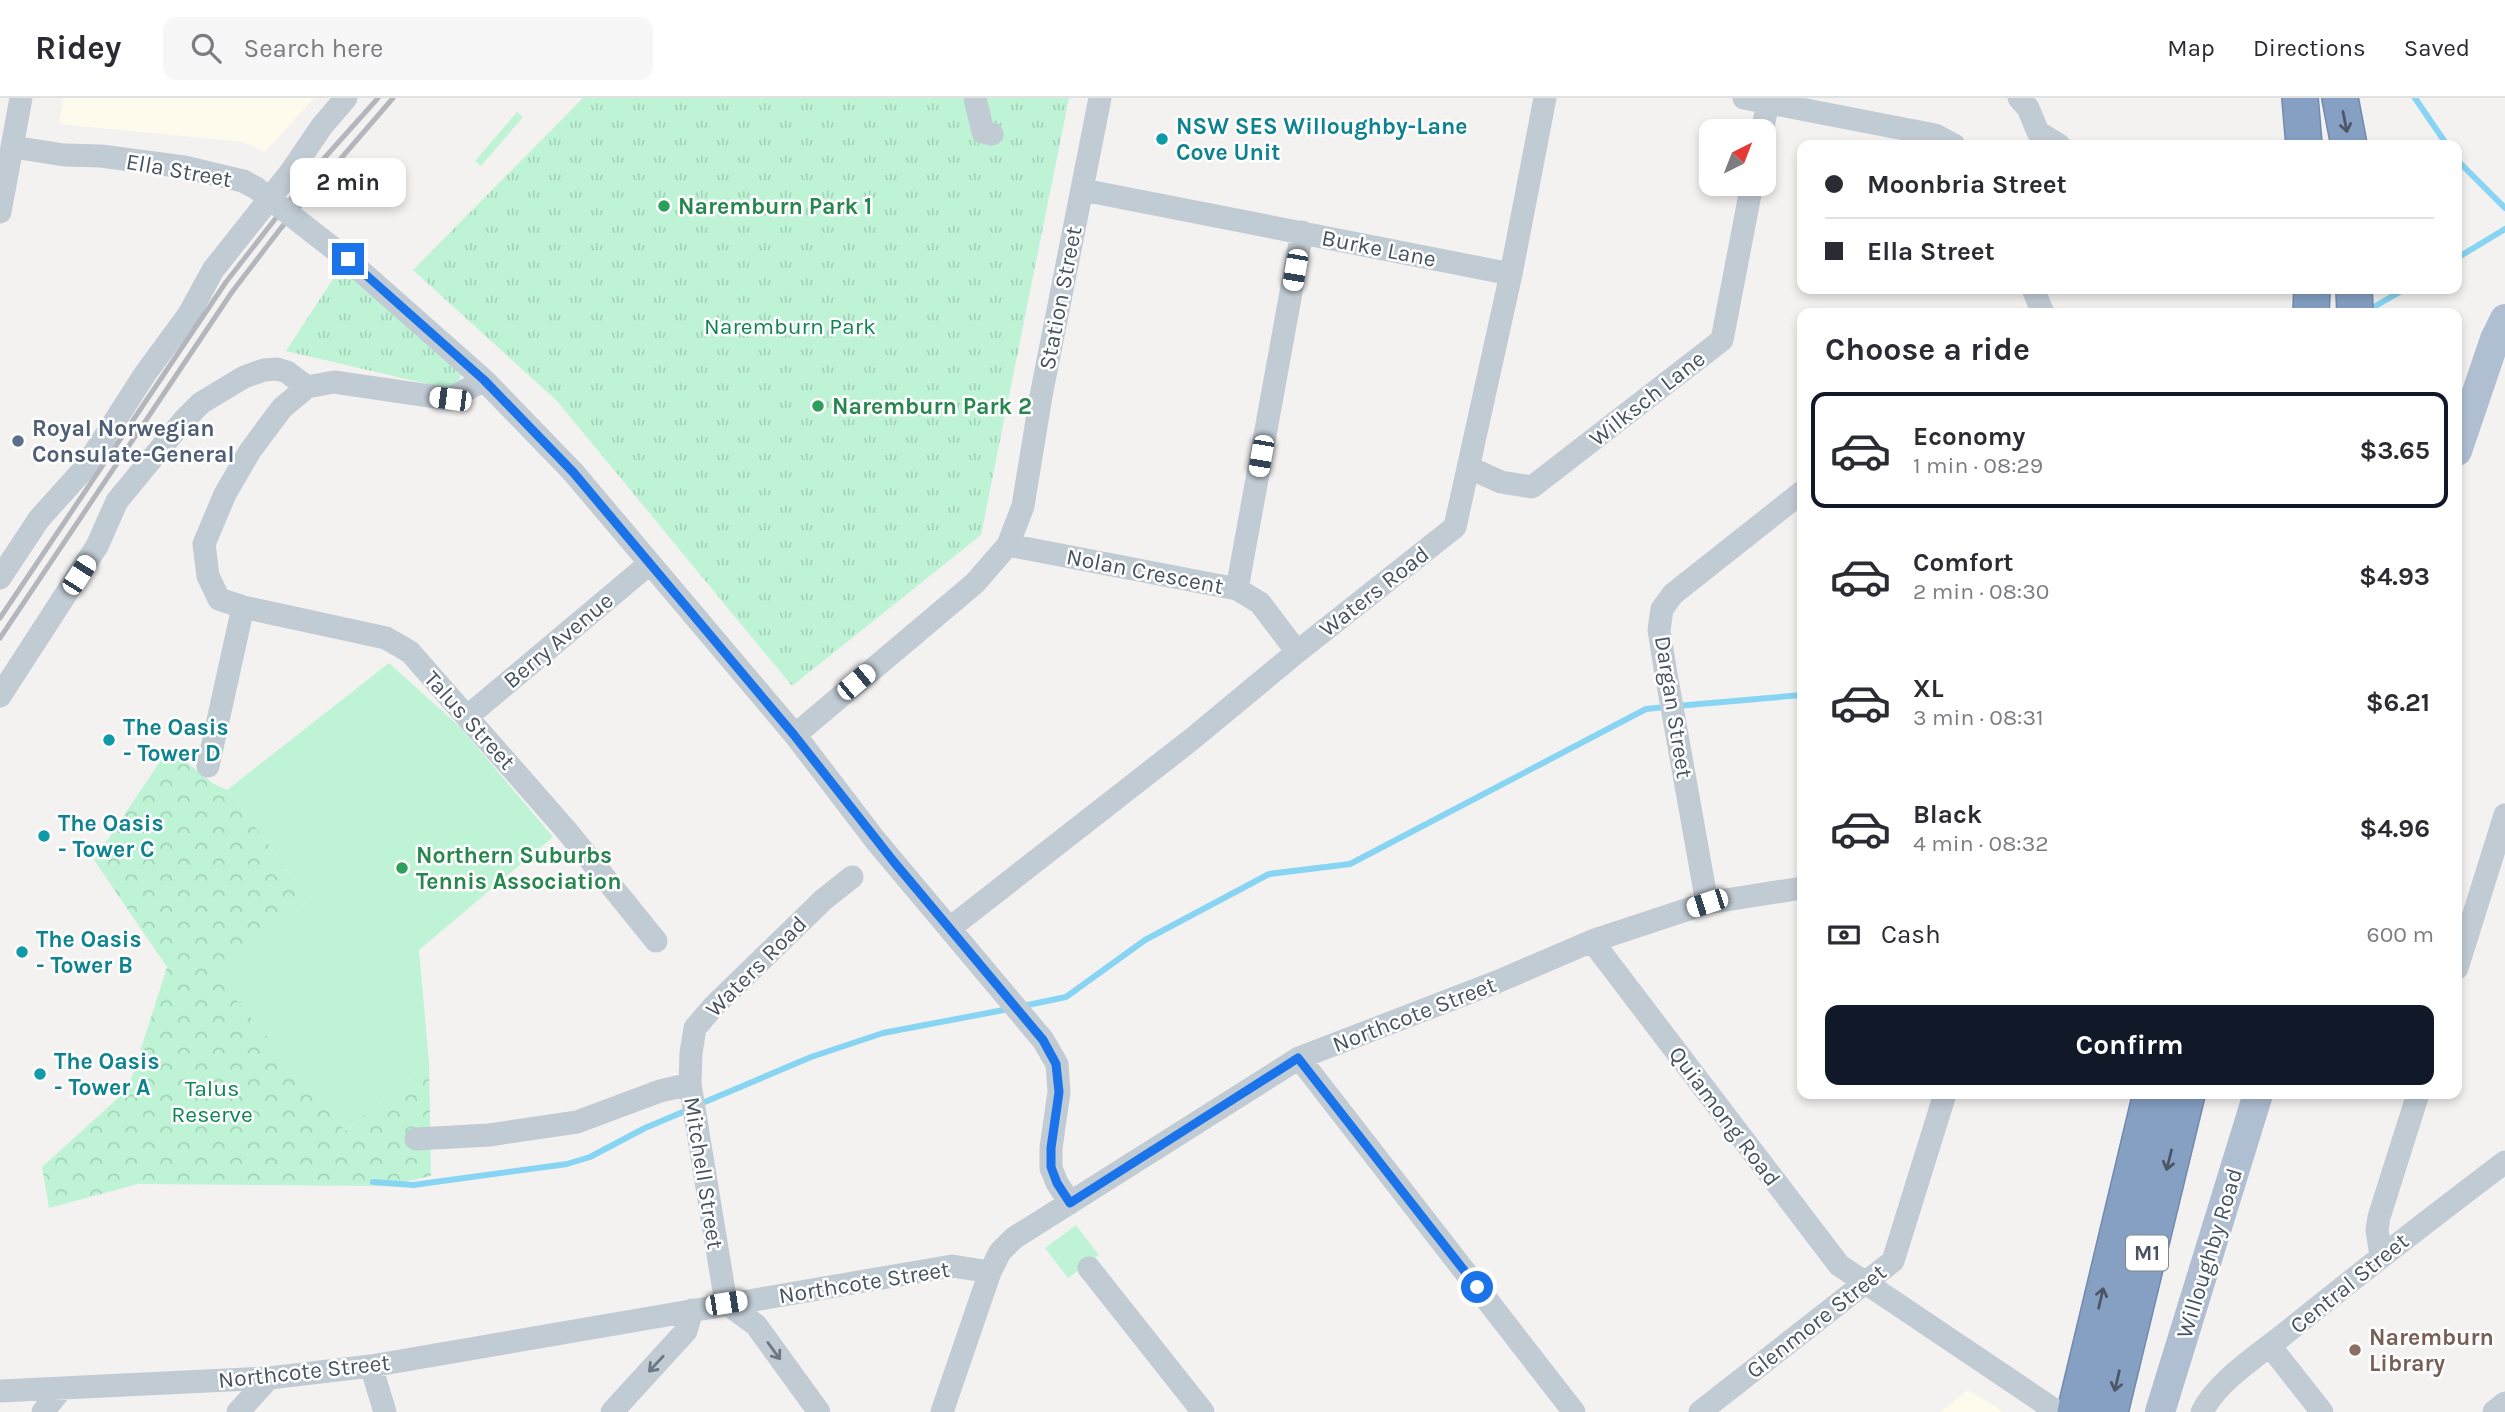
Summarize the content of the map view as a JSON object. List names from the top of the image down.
{
  "streets": {
    "highway": ["M1"],
    "main road": ["Willoughby Road"],
    "street": [
      "Ella Street",
      "Burke Lane",
      "Station Street",
      "Wilksch Lane",
      "Nolan Crescent",
      "Waters Road",
      "Berry Avenue",
      "Dargan Street",
      "Talus Street",
      "Northcote Street",
      "Quiamong Road",
      "Mitchell Street",
      "Central Street",
      "Glenmore Street"
    ]
  },
  "crossings": [
    ["Ella Street", "Station Street"],
    ["Ella Street", "Waters Road"],
    ["Ella Street", "Berry Avenue"],
    ["Ella Street", "Northcote Street"],
    ["Burke Lane", "Station Street"],
    ["Burke Lane", "Waters Road"],
    ["Station Street", "Nolan Crescent"],
    ["Wilksch Lane", "Waters Road"],
    ["Nolan Crescent", "Waters Road"],
    ["Waters Road", "Mitchell Street"],
    ["Berry Avenue", "Talus Street"],
    ["Dargan Street", "Northcote Street"],
    ["Northcote Street", "Quiamong Road"],
    ["Northcote Street", "Mitchell Street"],
    ["Quiamong Road", "Glenmore Street"]
  ],
  "parks": ["Naremburn Park", "Talus Reserve"],
  "places": [
    "NSW SES Willoughby-Lane Cove Unit",
    "Naremburn Park 1",
    "Naremburn Park 2",
    "Royal Norwegian Consulate-General",
    "The Oasis - Tower D",
    "The Oasis - Tower C",
    "Northern Suburbs Tennis Association",
    "The Oasis - Tower B",
    "The Oasis - Tower A",
    "Naremburn Library"
  ],
  "north": "top right",
  "page": {
    "header": "Ridey",
    "search": "Search here",
    "nav": ["Map", "Directions", "Saved"],
    "banner": ["Moonbria Street", "Ella Street"],
    "bubble": "2 min",
    "heading": "Choose a ride",
    "list": [
      {
        "name": "Economy",
        "note": "1 min · 08:29",
        "value": "$3.65"
      },
      {
        "name": "Comfort",
        "note": "2 min · 08:30",
        "value": "$4.93"
      },
      {
        "name": "XL",
        "note": "3 min · 08:31",
        "value": "$6.21"
      },
      {
        "name": "Black",
        "note": "4 min · 08:32",
        "value": "$4.96"
      }
    ],
    "pay": ["Cash", "600 m"],
    "buttons": "Confirm"
  }
}
